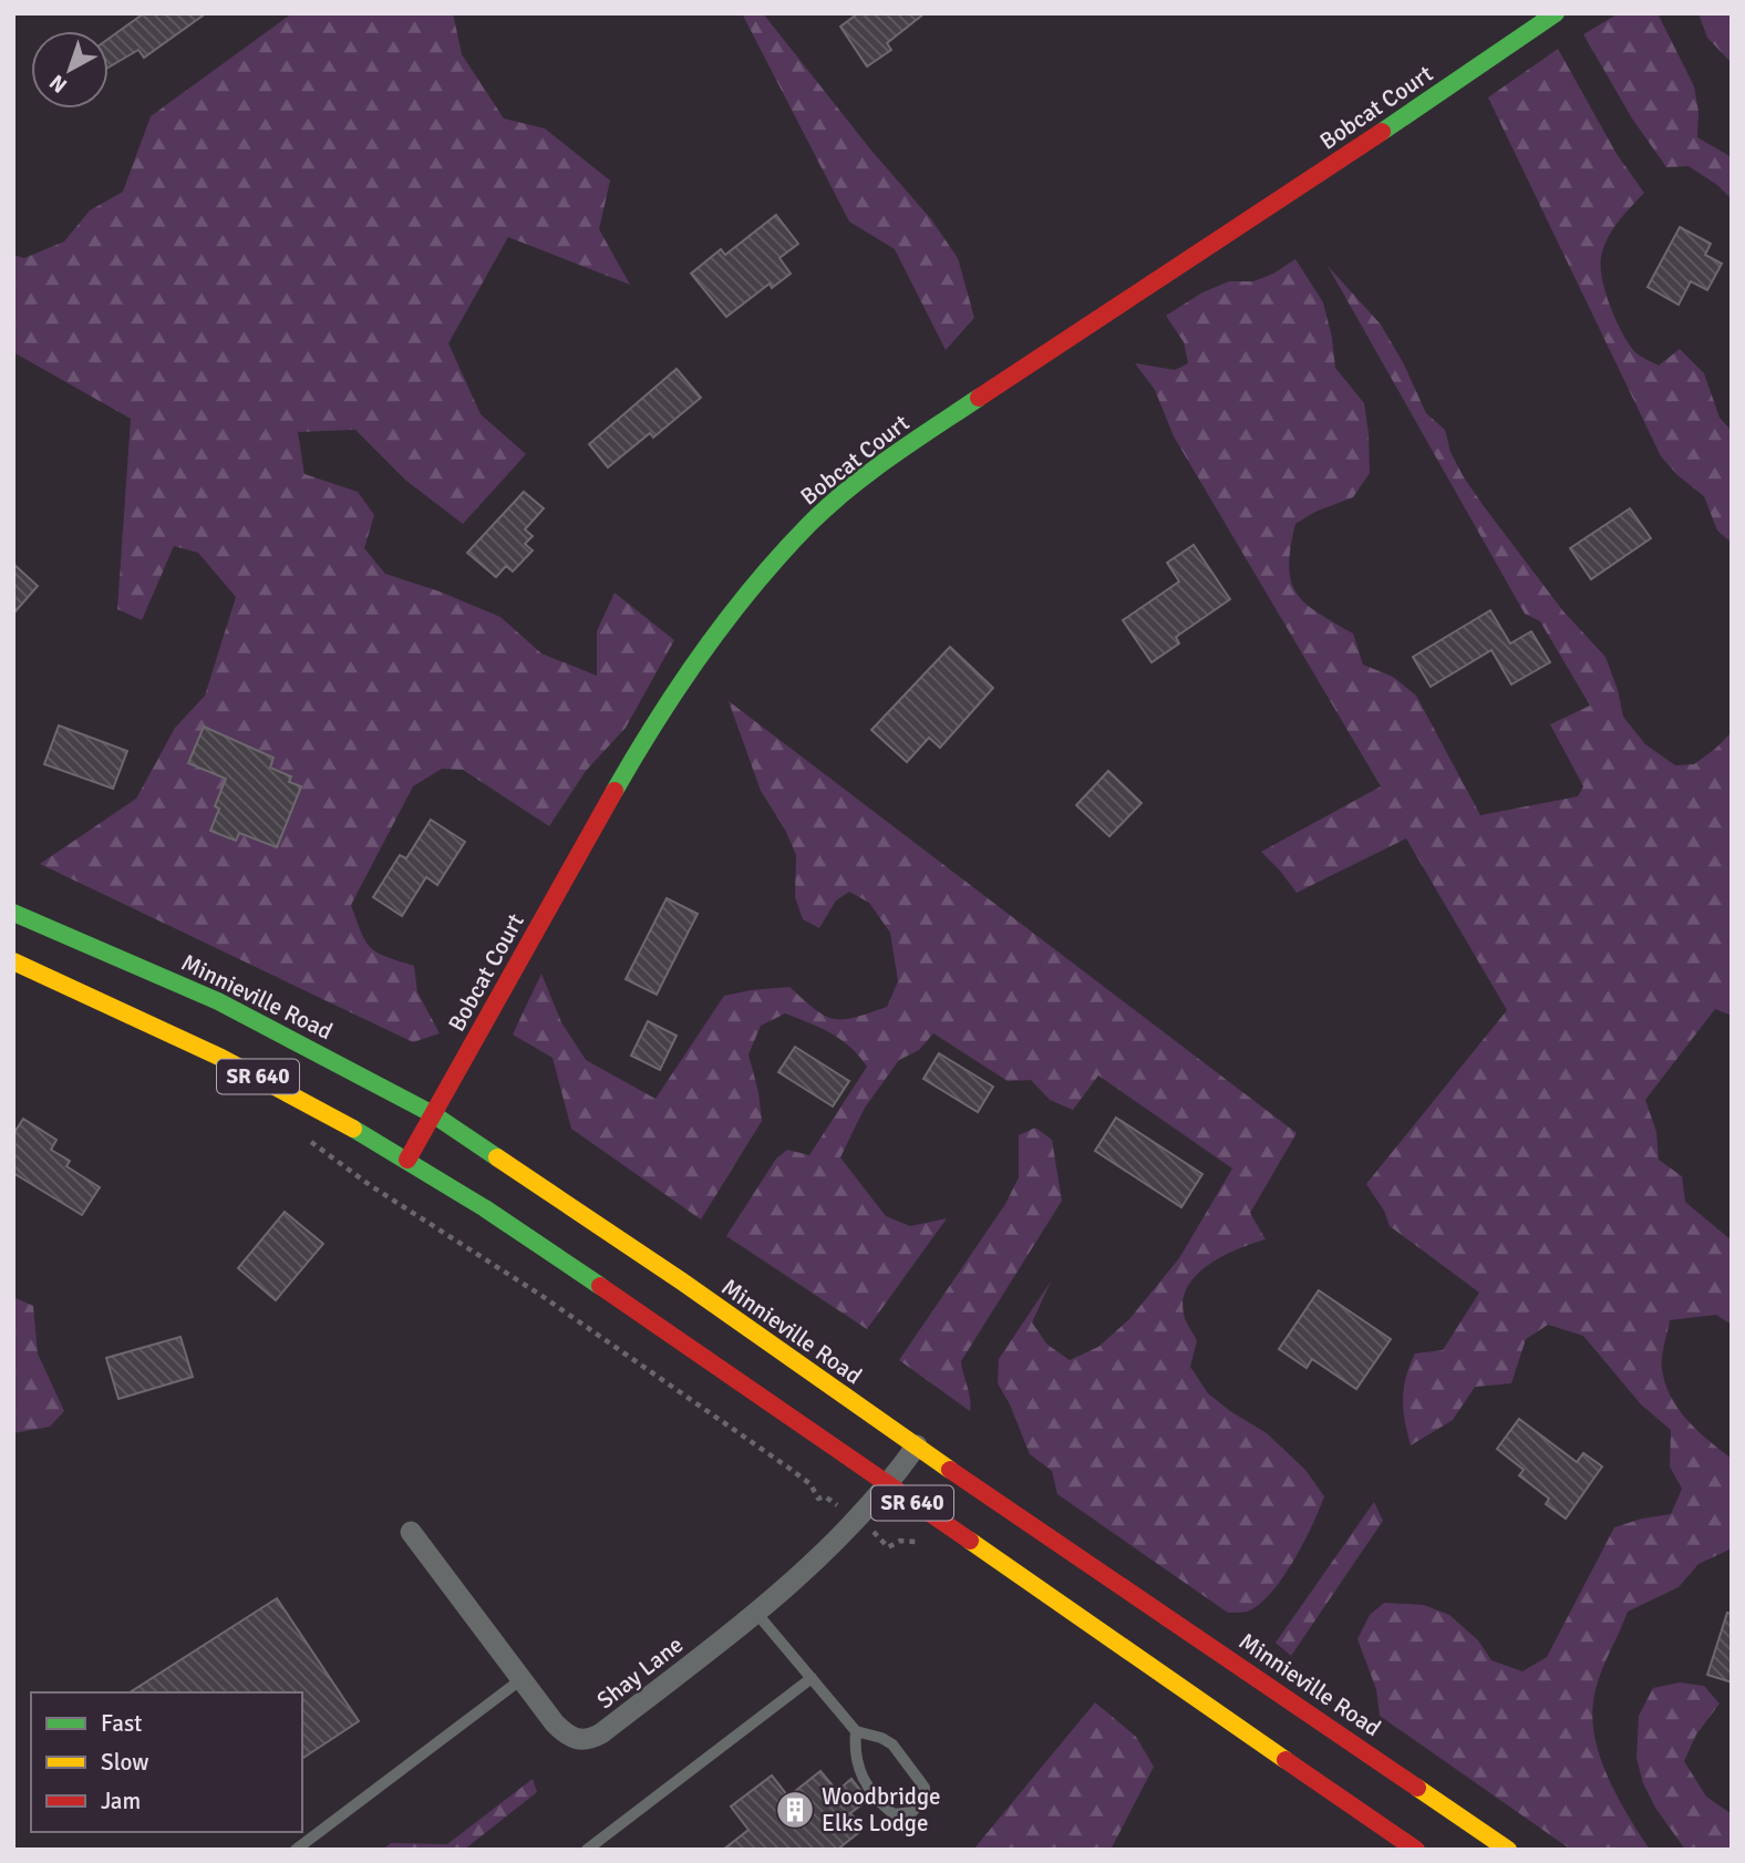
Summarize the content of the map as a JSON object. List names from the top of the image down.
{
  "streets": {
    "main road": ["Bobcat Court", "Minnieville Road", "SR 640"],
    "street": ["Shay Lane"]
  },
  "crossings": [
    ["Bobcat Court", "Minnieville Road"],
    ["Bobcat Court", "SR 640"],
    ["Minnieville Road", "Shay Lane"],
    ["SR 640", "Shay Lane"]
  ],
  "places": {
    "building": ["Woodbridge Elks Lodge"]
  },
  "legend": ["Fast", "Slow", "Jam"],
  "north": "bottom left"
}
